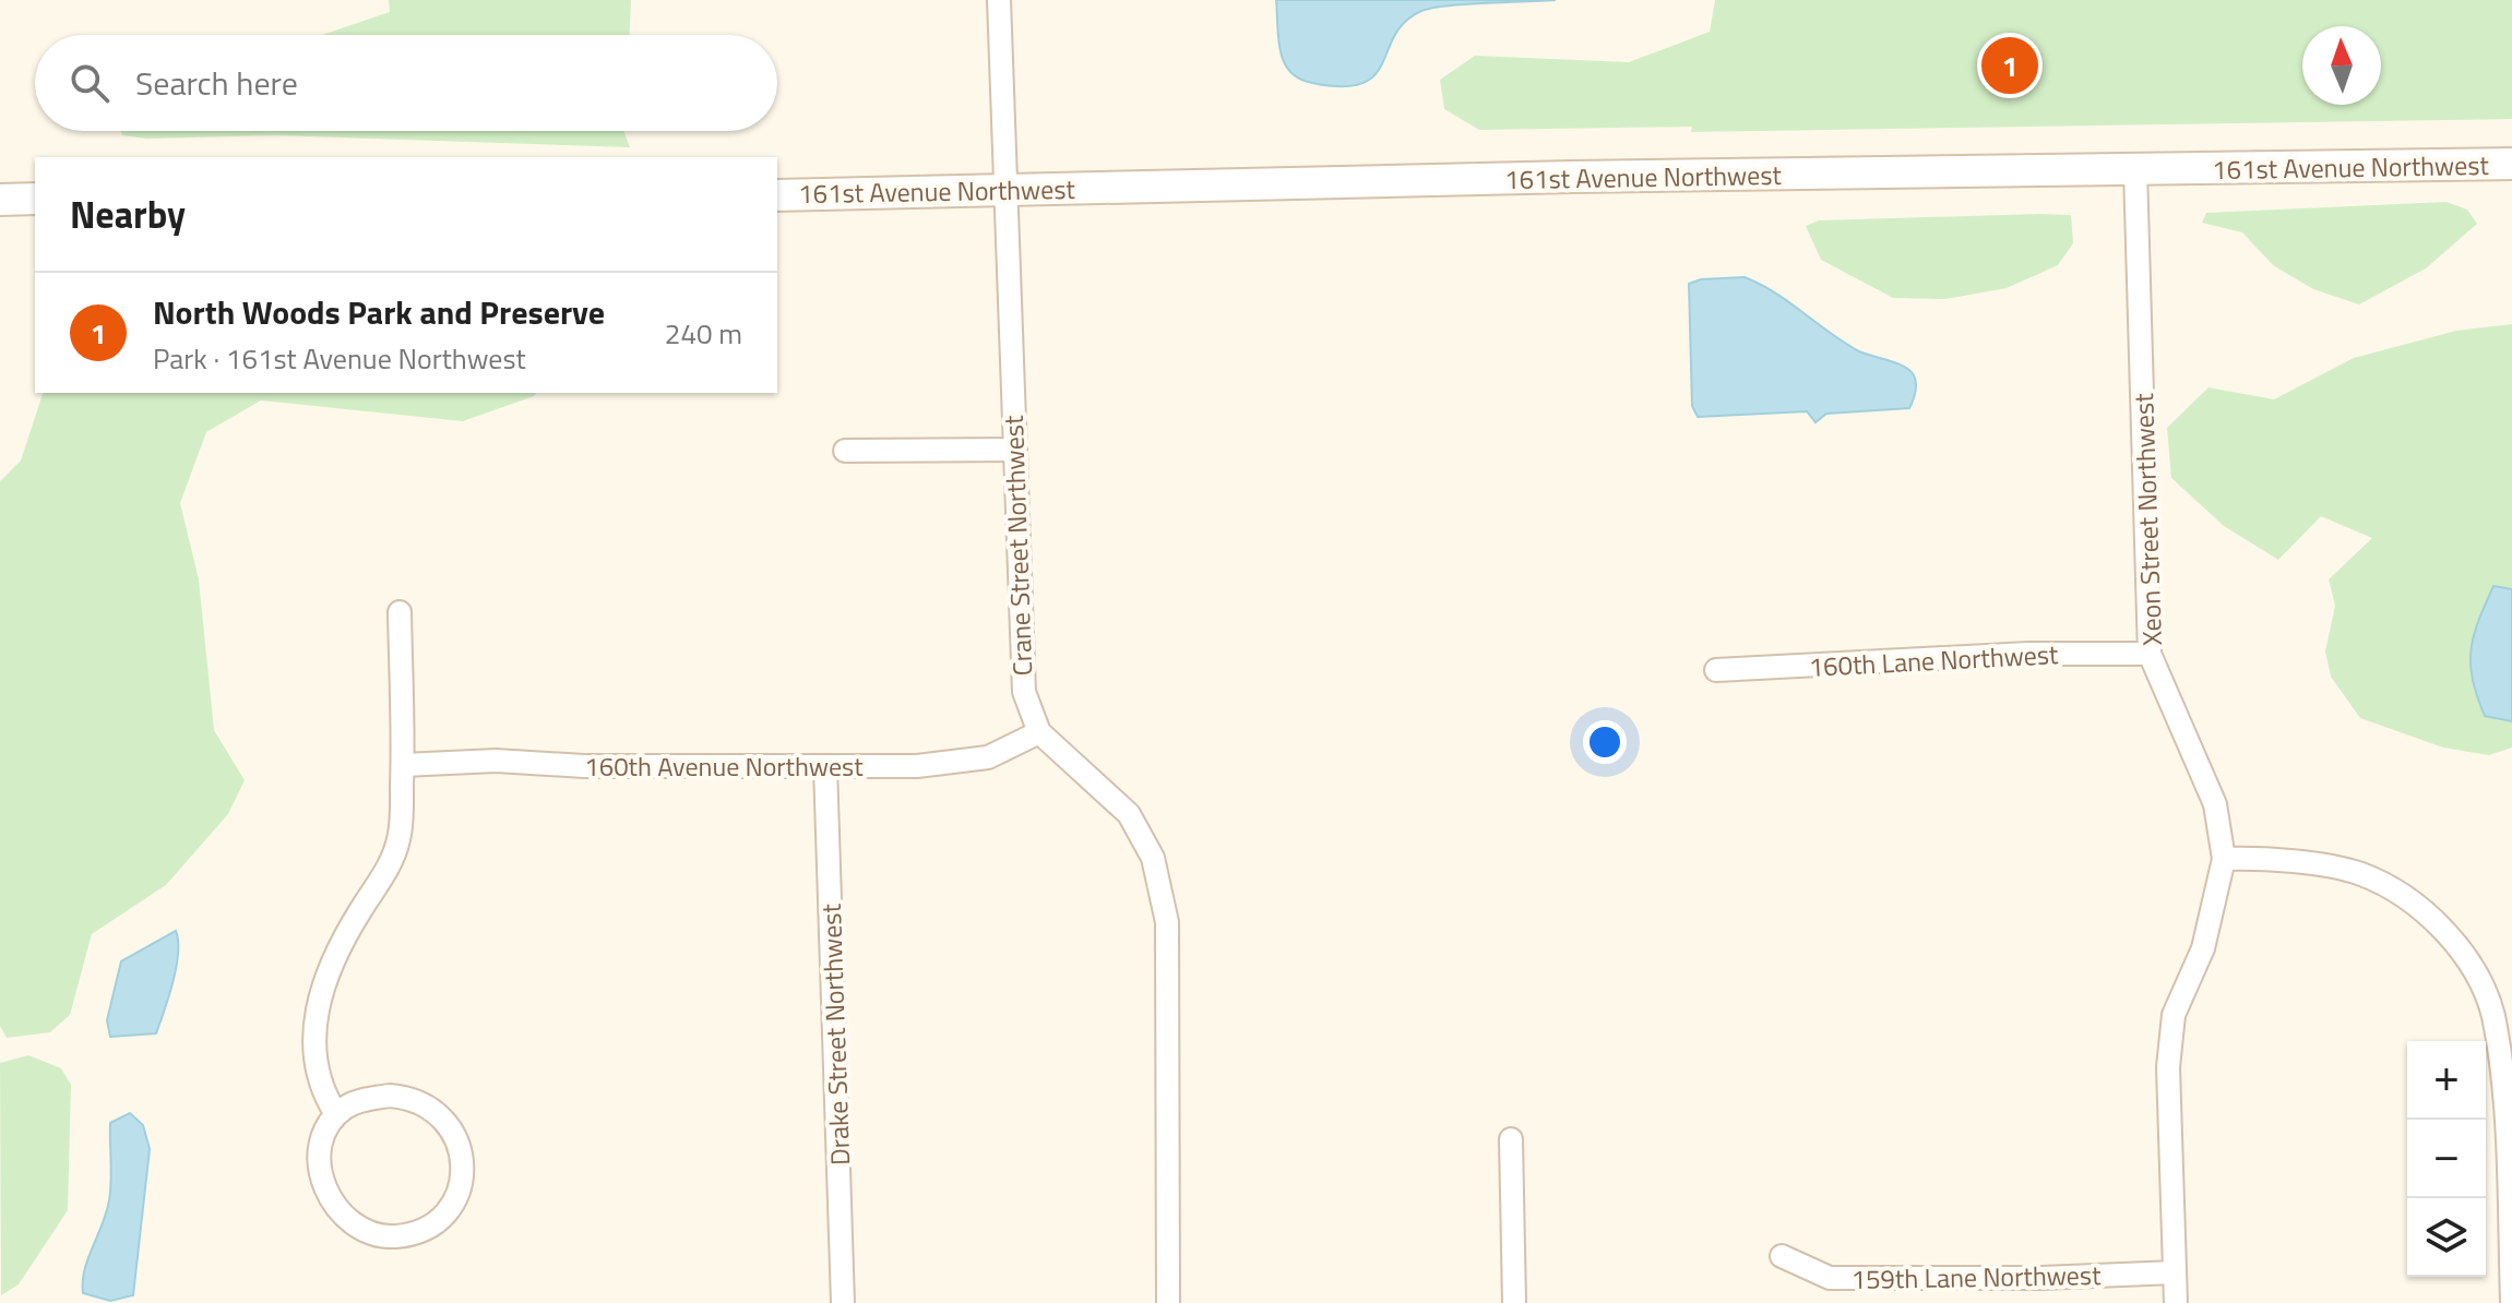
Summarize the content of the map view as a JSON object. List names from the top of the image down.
{
  "streets": {
    "main road": ["161st Avenue Northwest"],
    "street": [
      "Xeon Street Northwest",
      "Crane Street Northwest",
      "160th Lane Northwest",
      "160th Avenue Northwest",
      "Drake Street Northwest",
      "159th Lane Northwest"
    ]
  },
  "crossings": [
    ["161st Avenue Northwest", "Xeon Street Northwest"],
    ["161st Avenue Northwest", "Crane Street Northwest"],
    ["Xeon Street Northwest", "160th Lane Northwest"],
    ["Crane Street Northwest", "160th Avenue Northwest"],
    ["160th Avenue Northwest", "Drake Street Northwest"]
  ],
  "north": "top",
  "page": {
    "pins": "1",
    "search": "Search here",
    "heading": "Nearby",
    "list": [
      {
        "mark": "1",
        "name": "North Woods Park and Preserve",
        "note": "Park · 161st Avenue Northwest",
        "value": "240 m"
      }
    ],
    "map_buttons": ["+", "−"]
  }
}
